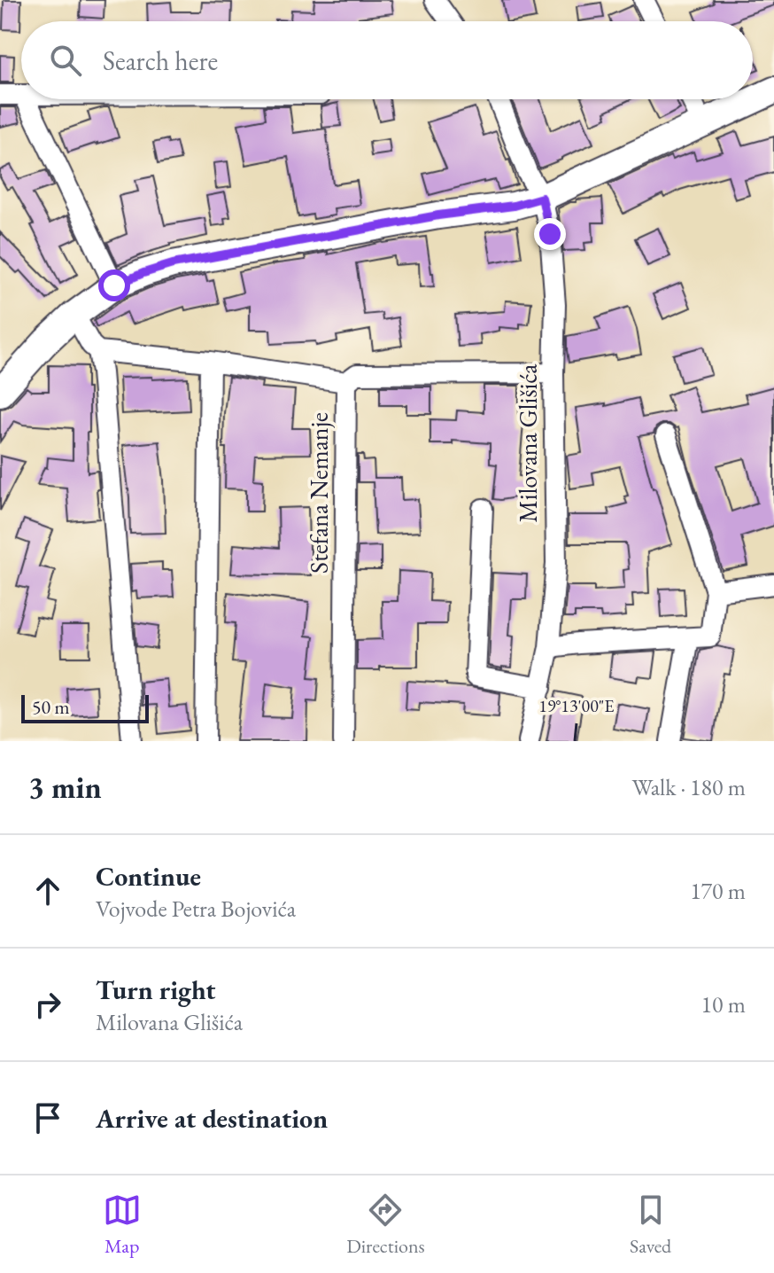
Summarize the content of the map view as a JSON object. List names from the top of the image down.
{
  "streets": {
    "street": ["Milovana Glišića", "Stefana Nemanje"]
  },
  "scale_bar": "50 m",
  "page": {
    "search": "Search here",
    "scale": "50 m",
    "heading": ["3 min", "Walk · 180 m"],
    "list": [
      ["Continue", "Vojvode Petra Bojovića", "170 m"],
      ["Turn right", "Milovana Glišića", "10 m"],
      "Arrive at destination"
    ],
    "nav": ["Map", "Directions", "Saved"]
  },
  "coordinates": ["19°13'00\"E"]
}
